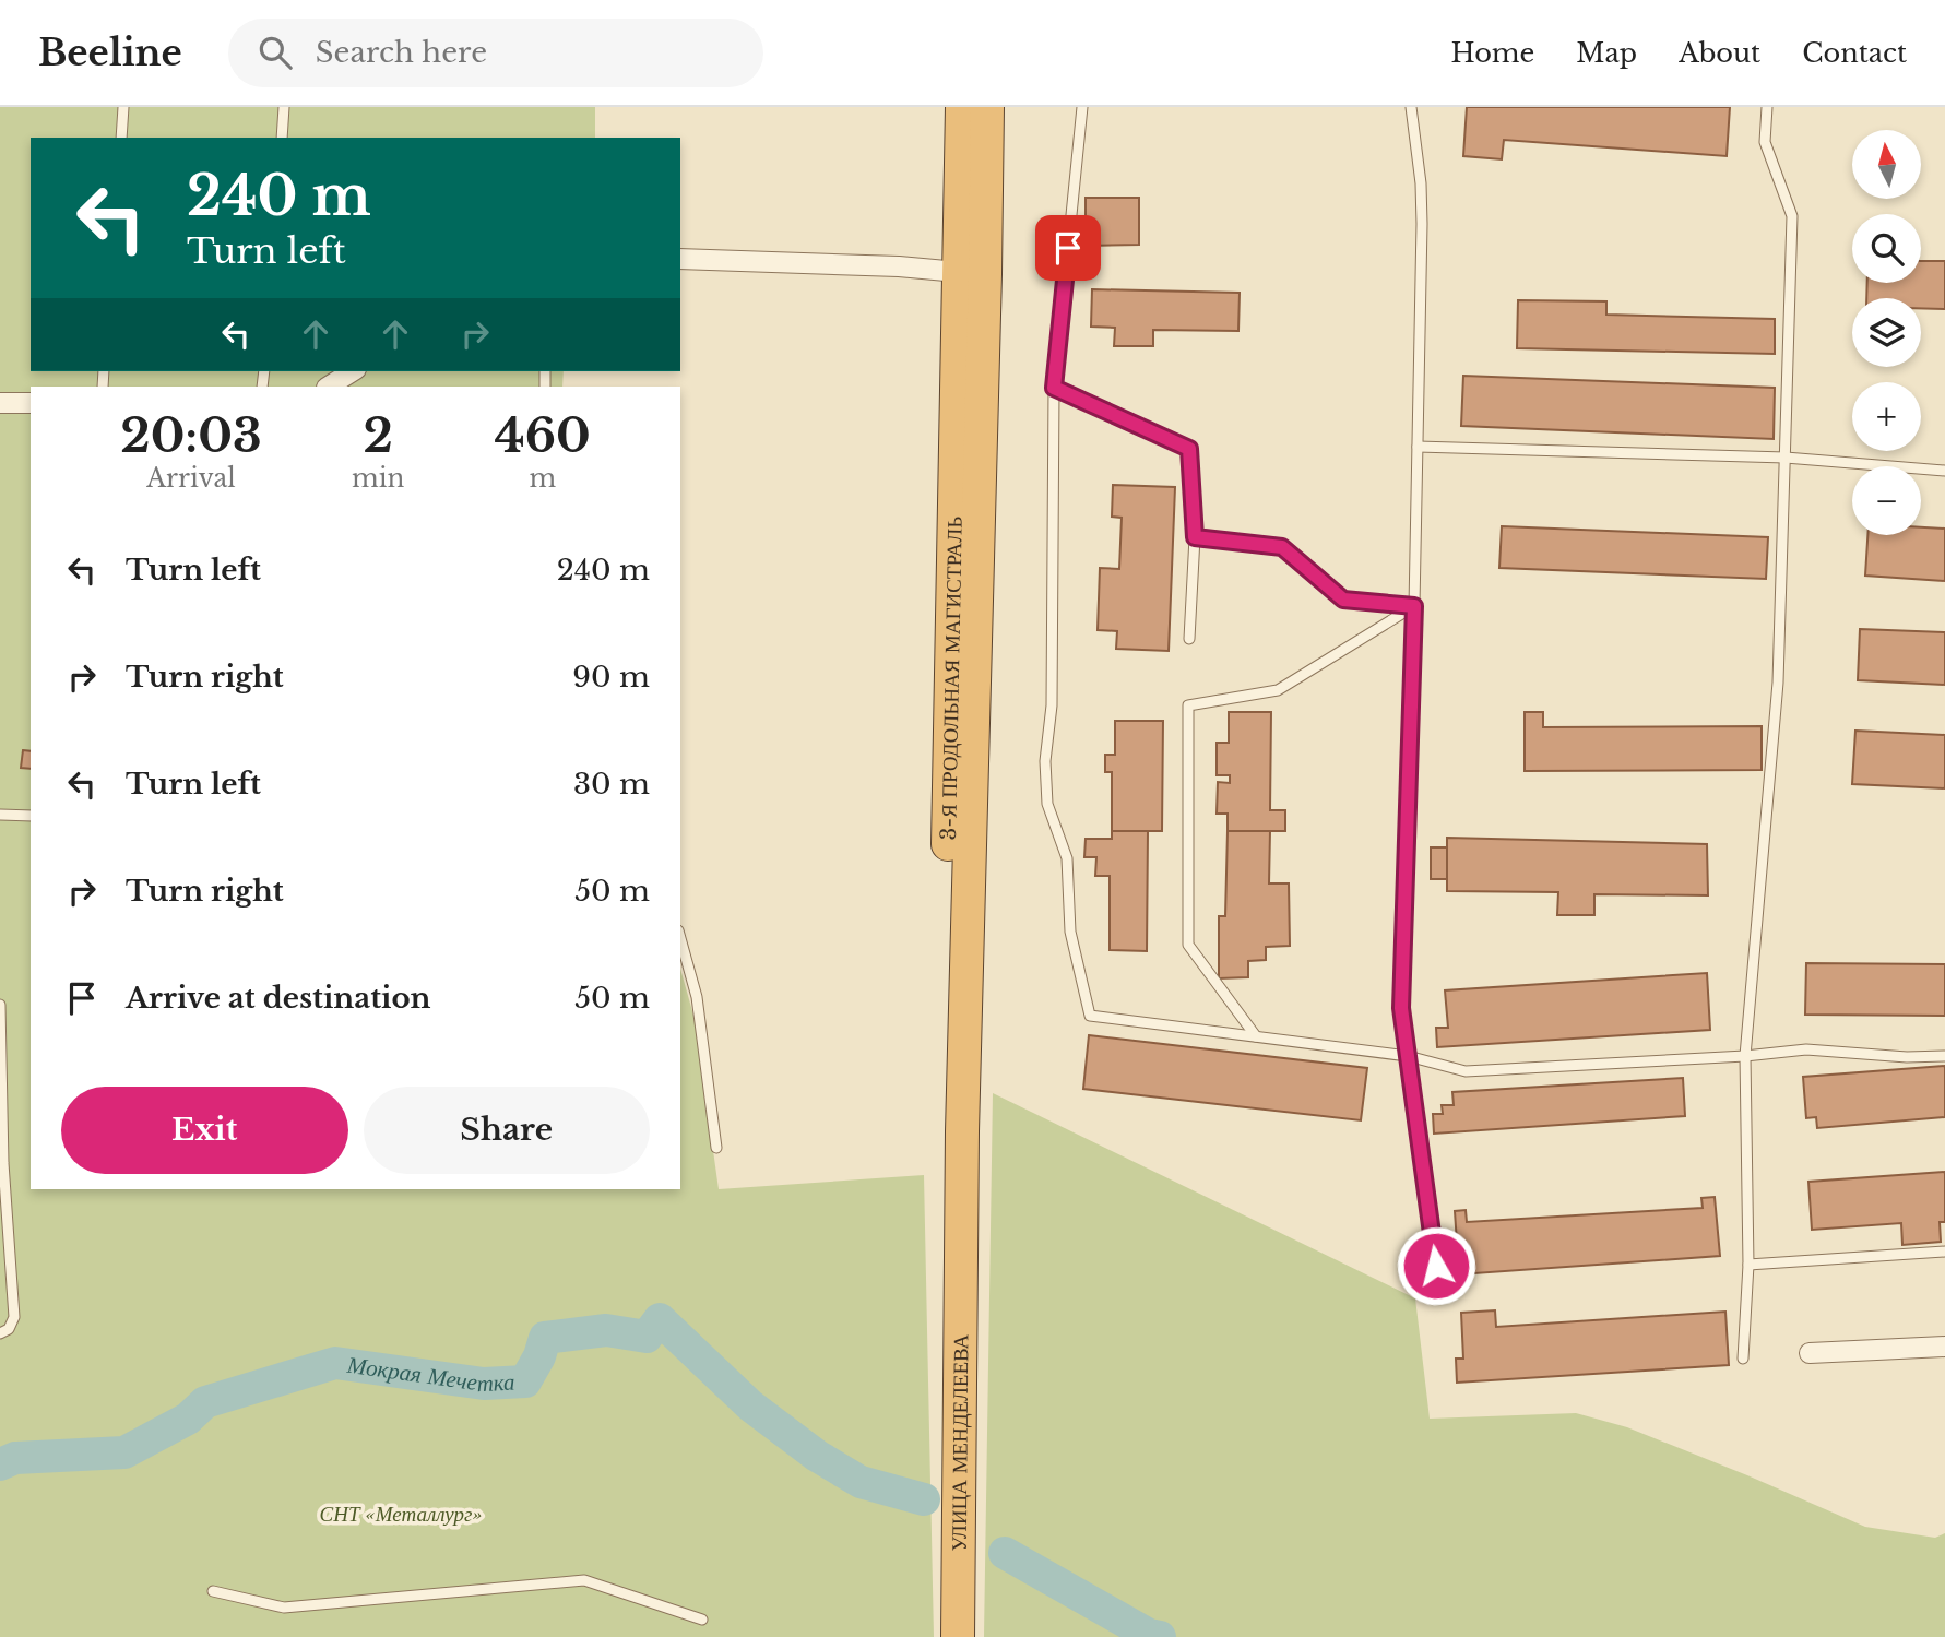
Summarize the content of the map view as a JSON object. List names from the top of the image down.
{
  "streets": {
    "highway": ["3-Я ПРОДОЛЬНАЯ МАГИСТРАЛЬ", "УЛИЦА МЕНДЕЛЕЕВА"]
  },
  "crossings": [
    ["3-Я ПРОДОЛЬНАЯ МАГИСТРАЛЬ", "УЛИЦА МЕНДЕЛЕЕВА"]
  ],
  "water": ["Мокрая Мечетка"],
  "parks": ["СНТ «Металлург»"],
  "north": "top",
  "page": {
    "header": "Beeline",
    "search": "Search here",
    "nav": [
      "Home",
      "Map",
      "About",
      "Contact"
    ],
    "map_buttons": ["+", "−"],
    "turn": ["240 m", "Turn left"],
    "eta": [
      "20:03",
      "Arrival",
      "2",
      "min",
      "460",
      "m"
    ],
    "list": [
      {
        "name": "Turn left",
        "value": "240 m"
      },
      {
        "name": "Turn right",
        "value": "90 m"
      },
      {
        "name": "Turn left",
        "value": "30 m"
      },
      {
        "name": "Turn right",
        "value": "50 m"
      },
      {
        "name": "Arrive at destination",
        "value": "50 m"
      }
    ],
    "buttons": ["Exit", "Share"]
  }
}
